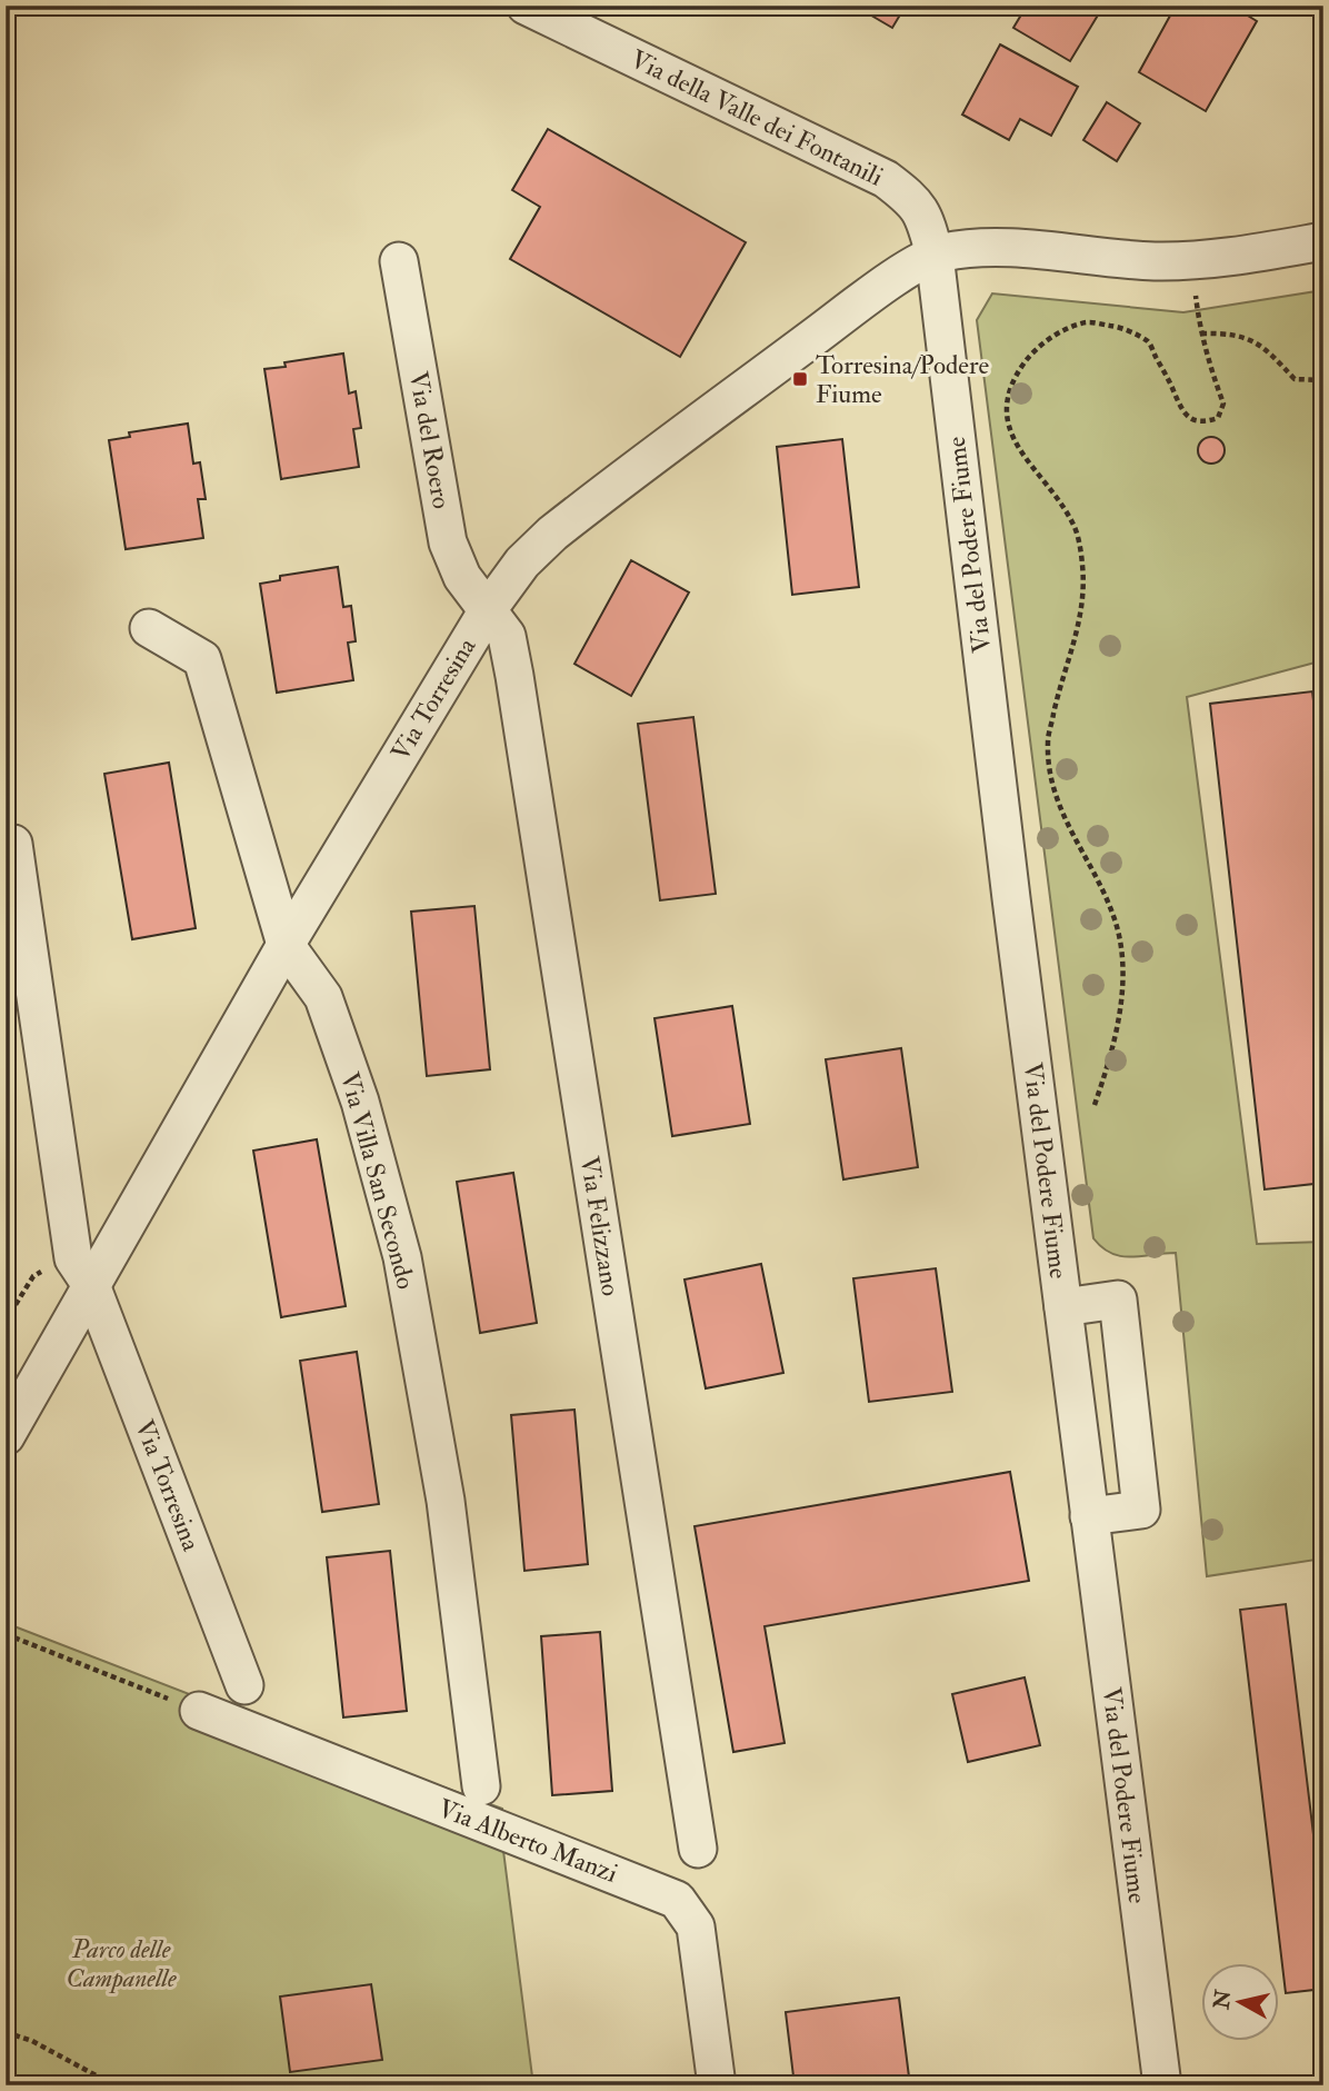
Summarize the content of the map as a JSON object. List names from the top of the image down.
{
  "streets": {
    "street": [
      "Via della Valle dei Fontanili",
      "Via del Roero",
      "Via del Podere Fiume",
      "Via Torresina",
      "Via Villa San Secondo",
      "Via Felizzano",
      "Via Alberto Manzi"
    ]
  },
  "crossings": [
    ["Via della Valle dei Fontanili", "Via del Podere Fiume"],
    ["Via della Valle dei Fontanili", "Via Torresina"],
    ["Via del Roero", "Via Torresina"],
    ["Via del Roero", "Via Felizzano"],
    ["Via del Podere Fiume", "Via Torresina"],
    ["Via Torresina", "Via Villa San Secondo"],
    ["Via Torresina", "Via Felizzano"]
  ],
  "parks": ["Parco delle Campanelle"],
  "places": {
    "transit": ["Torresina/Podere Fiume"]
  },
  "north": "left"
}
